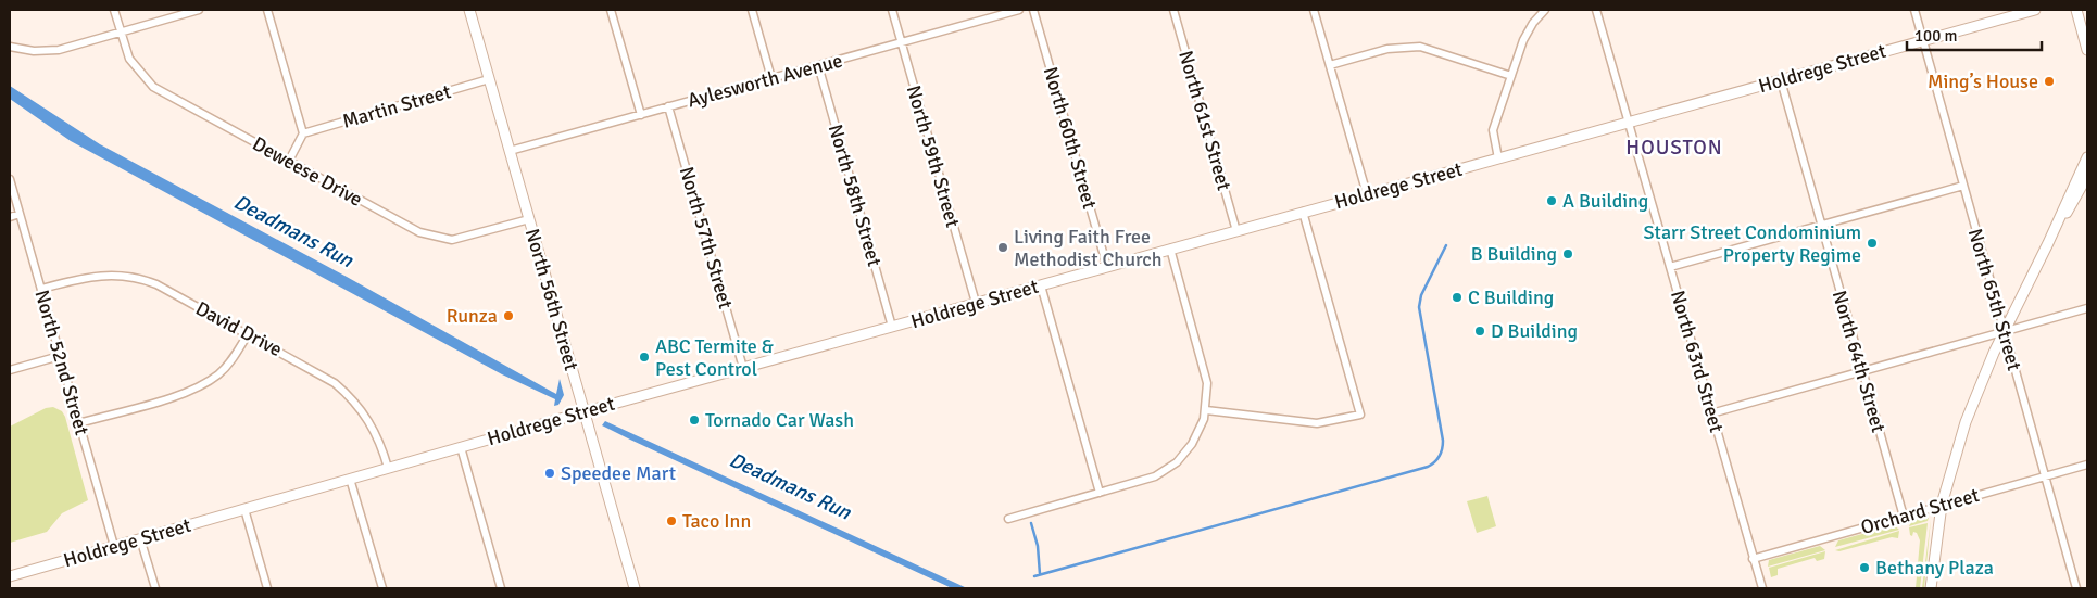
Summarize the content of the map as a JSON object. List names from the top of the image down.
{
  "streets": {
    "main road": ["Holdrege Street", "North 56th Street"],
    "street": [
      "Aylesworth Avenue",
      "Martin Street",
      "North 61st Street",
      "North 60th Street",
      "North 59th Street",
      "Deweese Drive",
      "North 58th Street",
      "North 57th Street",
      "North 65th Street",
      "David Drive",
      "North 63rd Street",
      "North 64th Street",
      "North 52nd Street",
      "Orchard Street"
    ]
  },
  "crossings": [
    ["Holdrege Street", "North 61st Street"],
    ["Holdrege Street", "North 60th Street"],
    ["Holdrege Street", "North 59th Street"],
    ["Holdrege Street", "North 58th Street"],
    ["Holdrege Street", "North 57th Street"],
    ["Holdrege Street", "North 56th Street"],
    ["Holdrege Street", "North 65th Street"],
    ["Holdrege Street", "David Drive"],
    ["Holdrege Street", "North 63rd Street"],
    ["Holdrege Street", "North 64th Street"],
    ["Holdrege Street", "North 52nd Street"],
    ["Aylesworth Avenue", "North 59th Street"],
    ["Aylesworth Avenue", "North 58th Street"],
    ["Aylesworth Avenue", "North 57th Street"],
    ["Aylesworth Avenue", "North 56th Street"],
    ["Martin Street", "North 56th Street"],
    ["Deweese Drive", "North 56th Street"],
    ["North 65th Street", "Orchard Street"],
    ["David Drive", "North 52nd Street"],
    ["North 63rd Street", "Orchard Street"],
    ["North 64th Street", "Orchard Street"]
  ],
  "districts": ["HOUSTON"],
  "water": ["Deadmans Run"],
  "places": [
    "Ming’s House",
    "A Building",
    "Starr Street Condominium Property Regime",
    "Living Faith Free Methodist Church",
    "B Building",
    "C Building",
    "Runza",
    "D Building",
    "ABC Termite & Pest Control",
    "Tornado Car Wash",
    "Speedee Mart",
    "Taco Inn",
    "Bethany Plaza"
  ],
  "scale_bar": "100 m"
}
